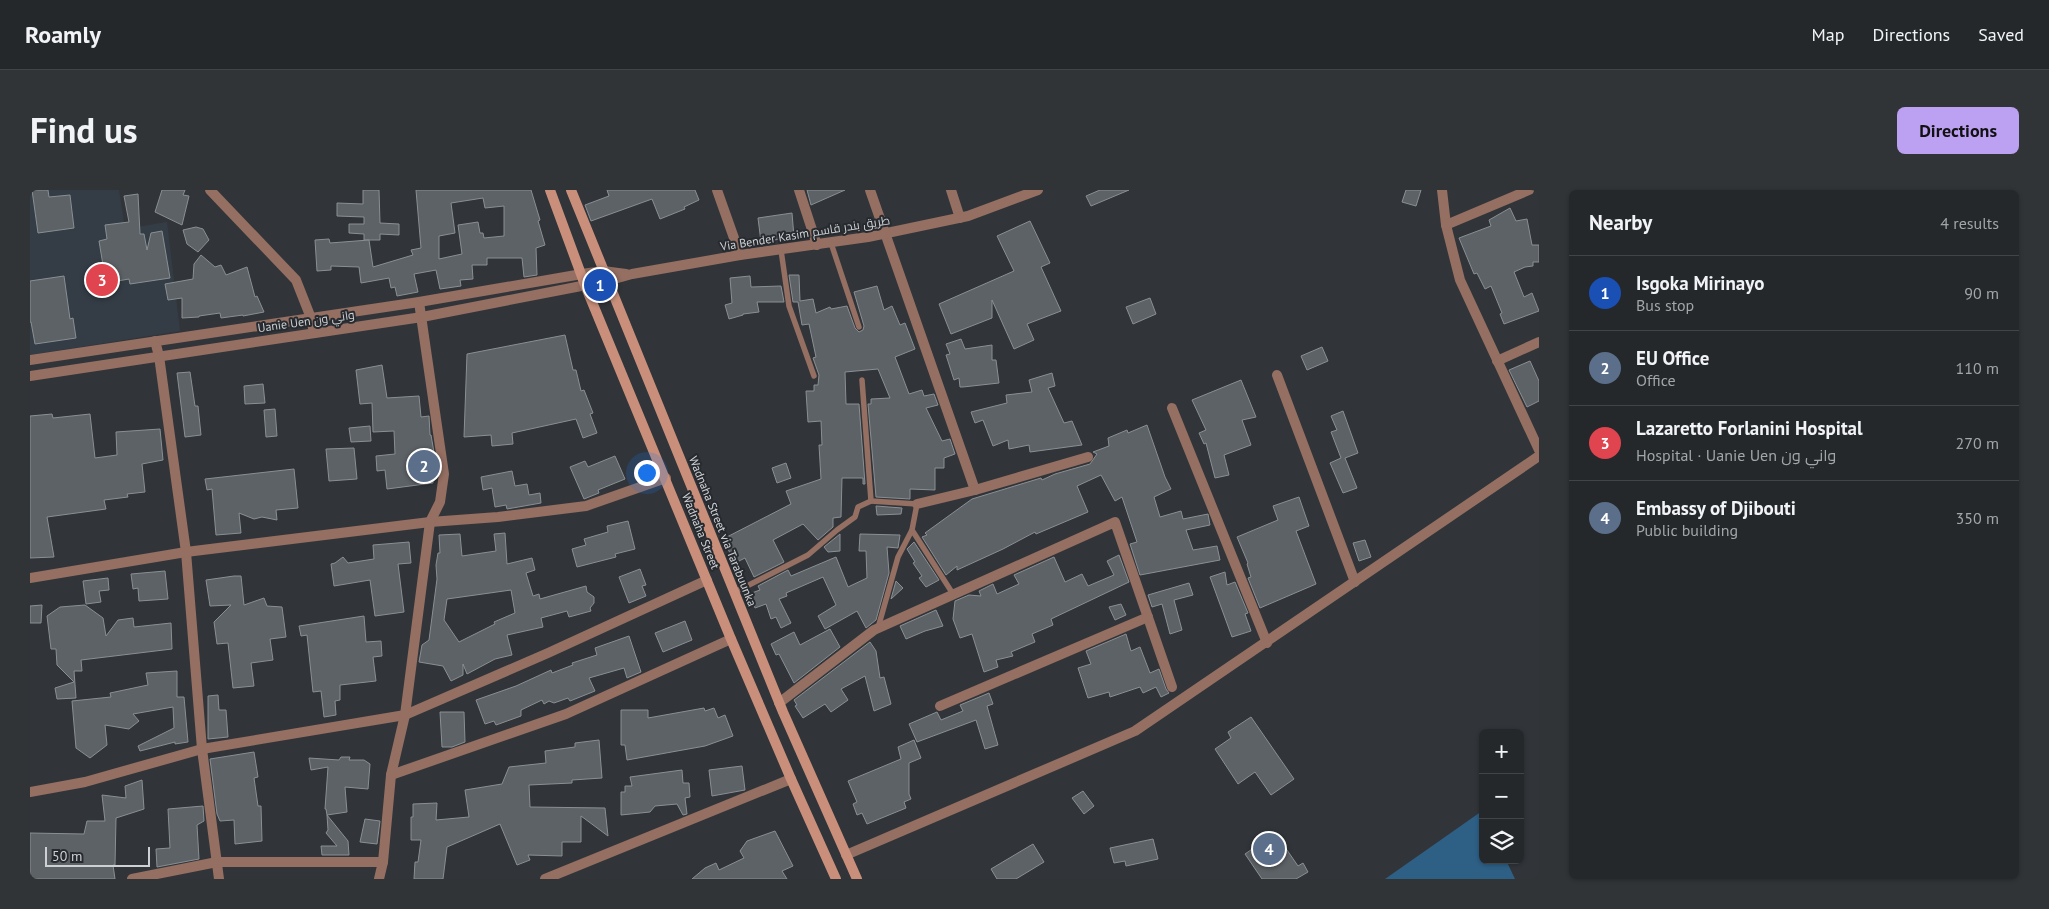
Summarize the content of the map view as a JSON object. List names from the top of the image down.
{
  "streets": {
    "main road": ["Wadnaha Street", "Wadnaha Street via Tarabuunka"],
    "street": ["Via Bender Kasim طريق بندر قاسم", "Uanie Uen واني ون"]
  },
  "crossings": [
    ["Via Bender Kasim طريق بندر قاسم", "Uanie Uen واني ون"],
    ["Via Bender Kasim طريق بندر قاسم", "Wadnaha Street"],
    ["Via Bender Kasim طريق بندر قاسم", "Wadnaha Street via Tarabuunka"],
    ["Uanie Uen واني ون", "Wadnaha Street"]
  ],
  "scale_bar": "50 m",
  "page": {
    "header": "Roamly",
    "nav": ["Map", "Directions", "Saved"],
    "title": "Find us",
    "buttons": "Directions",
    "heading": ["Nearby", "4 results"],
    "list": [
      {
        "mark": "1",
        "name": "Isgoka Mirinayo",
        "note": "Bus stop",
        "value": "90 m"
      },
      {
        "mark": "2",
        "name": "EU Office",
        "note": "Office",
        "value": "110 m"
      },
      {
        "mark": "3",
        "name": "Lazaretto Forlanini Hospital",
        "note": "Hospital · Uanie Uen واني ون",
        "value": "270 m"
      },
      {
        "mark": "4",
        "name": "Embassy of Djibouti",
        "note": "Public building",
        "value": "350 m"
      }
    ],
    "pins": [
      "3",
      "1",
      "2",
      "4"
    ],
    "map_buttons": ["+", "−"],
    "scale": "50 m"
  }
}
